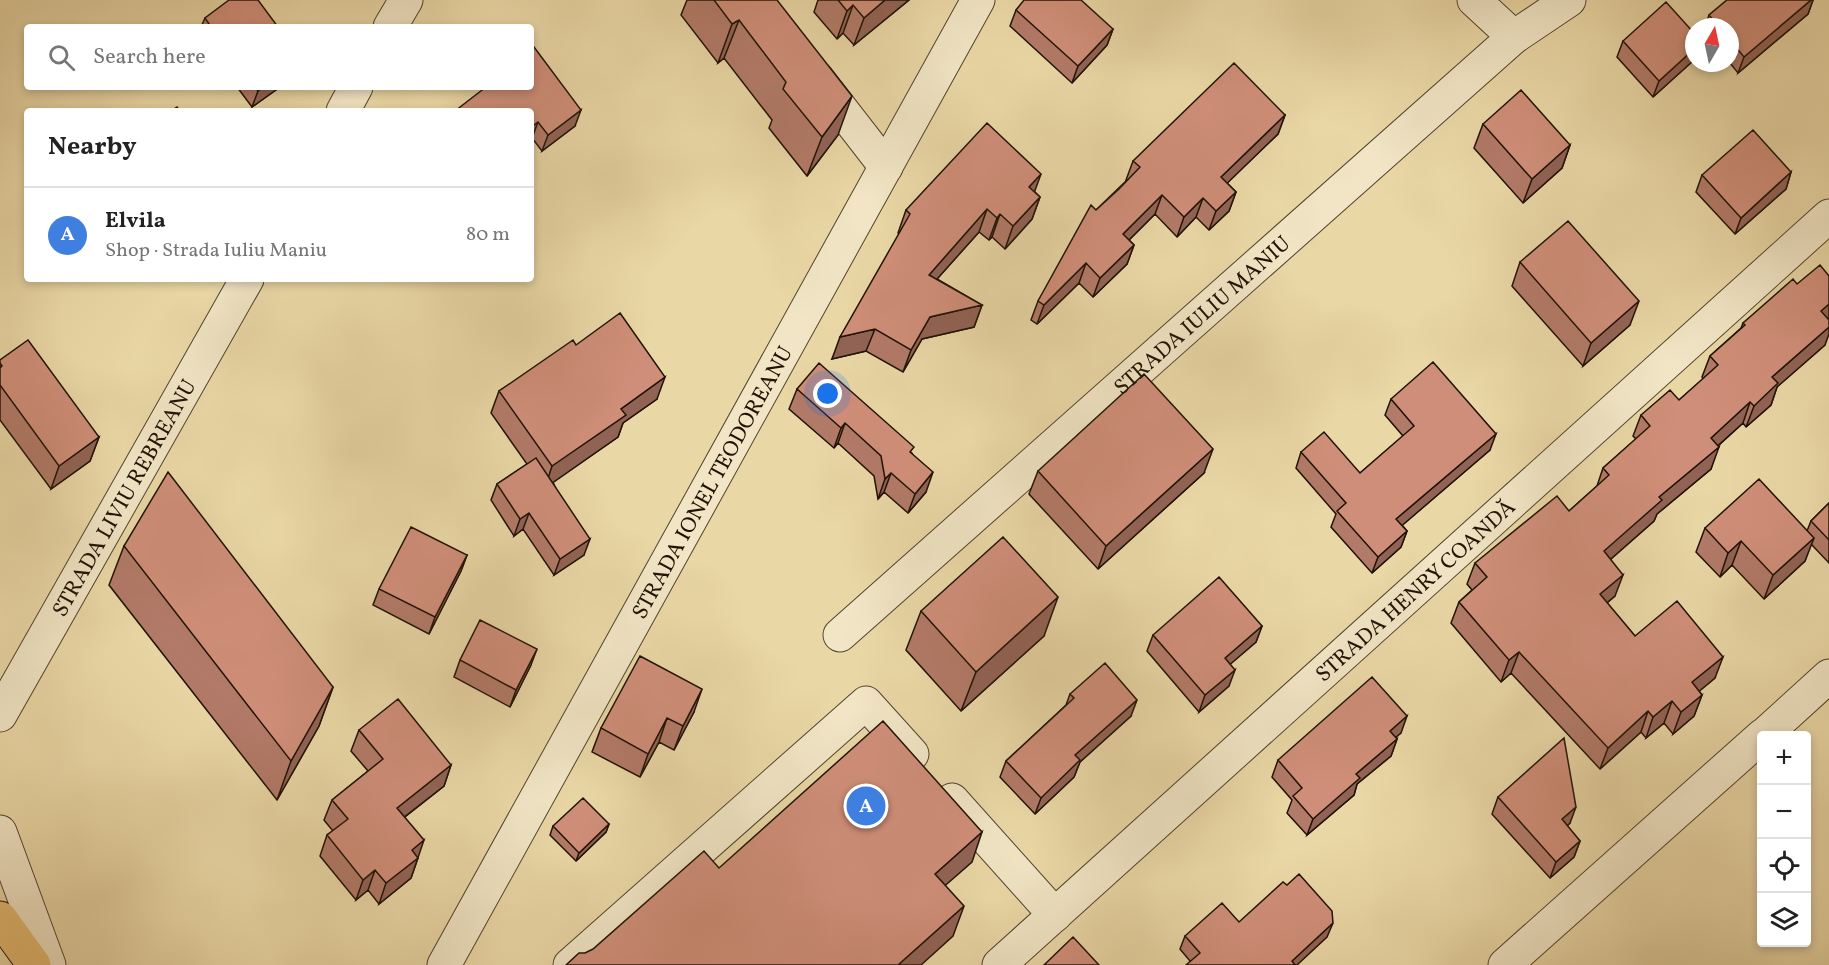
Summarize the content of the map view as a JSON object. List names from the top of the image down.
{
  "streets": {
    "street": [
      "STRADA IULIU MANIU",
      "STRADA IONEL TEODOREANU",
      "STRADA LIVIU REBREANU",
      "STRADA HENRY COANDĂ"
    ]
  },
  "north": "top",
  "page": {
    "search": "Search here",
    "heading": "Nearby",
    "list": [
      {
        "mark": "A",
        "name": "Elvila",
        "note": "Shop · Strada Iuliu Maniu",
        "value": "80 m"
      }
    ],
    "map_buttons": ["+", "−"],
    "pins": "A"
  }
}
